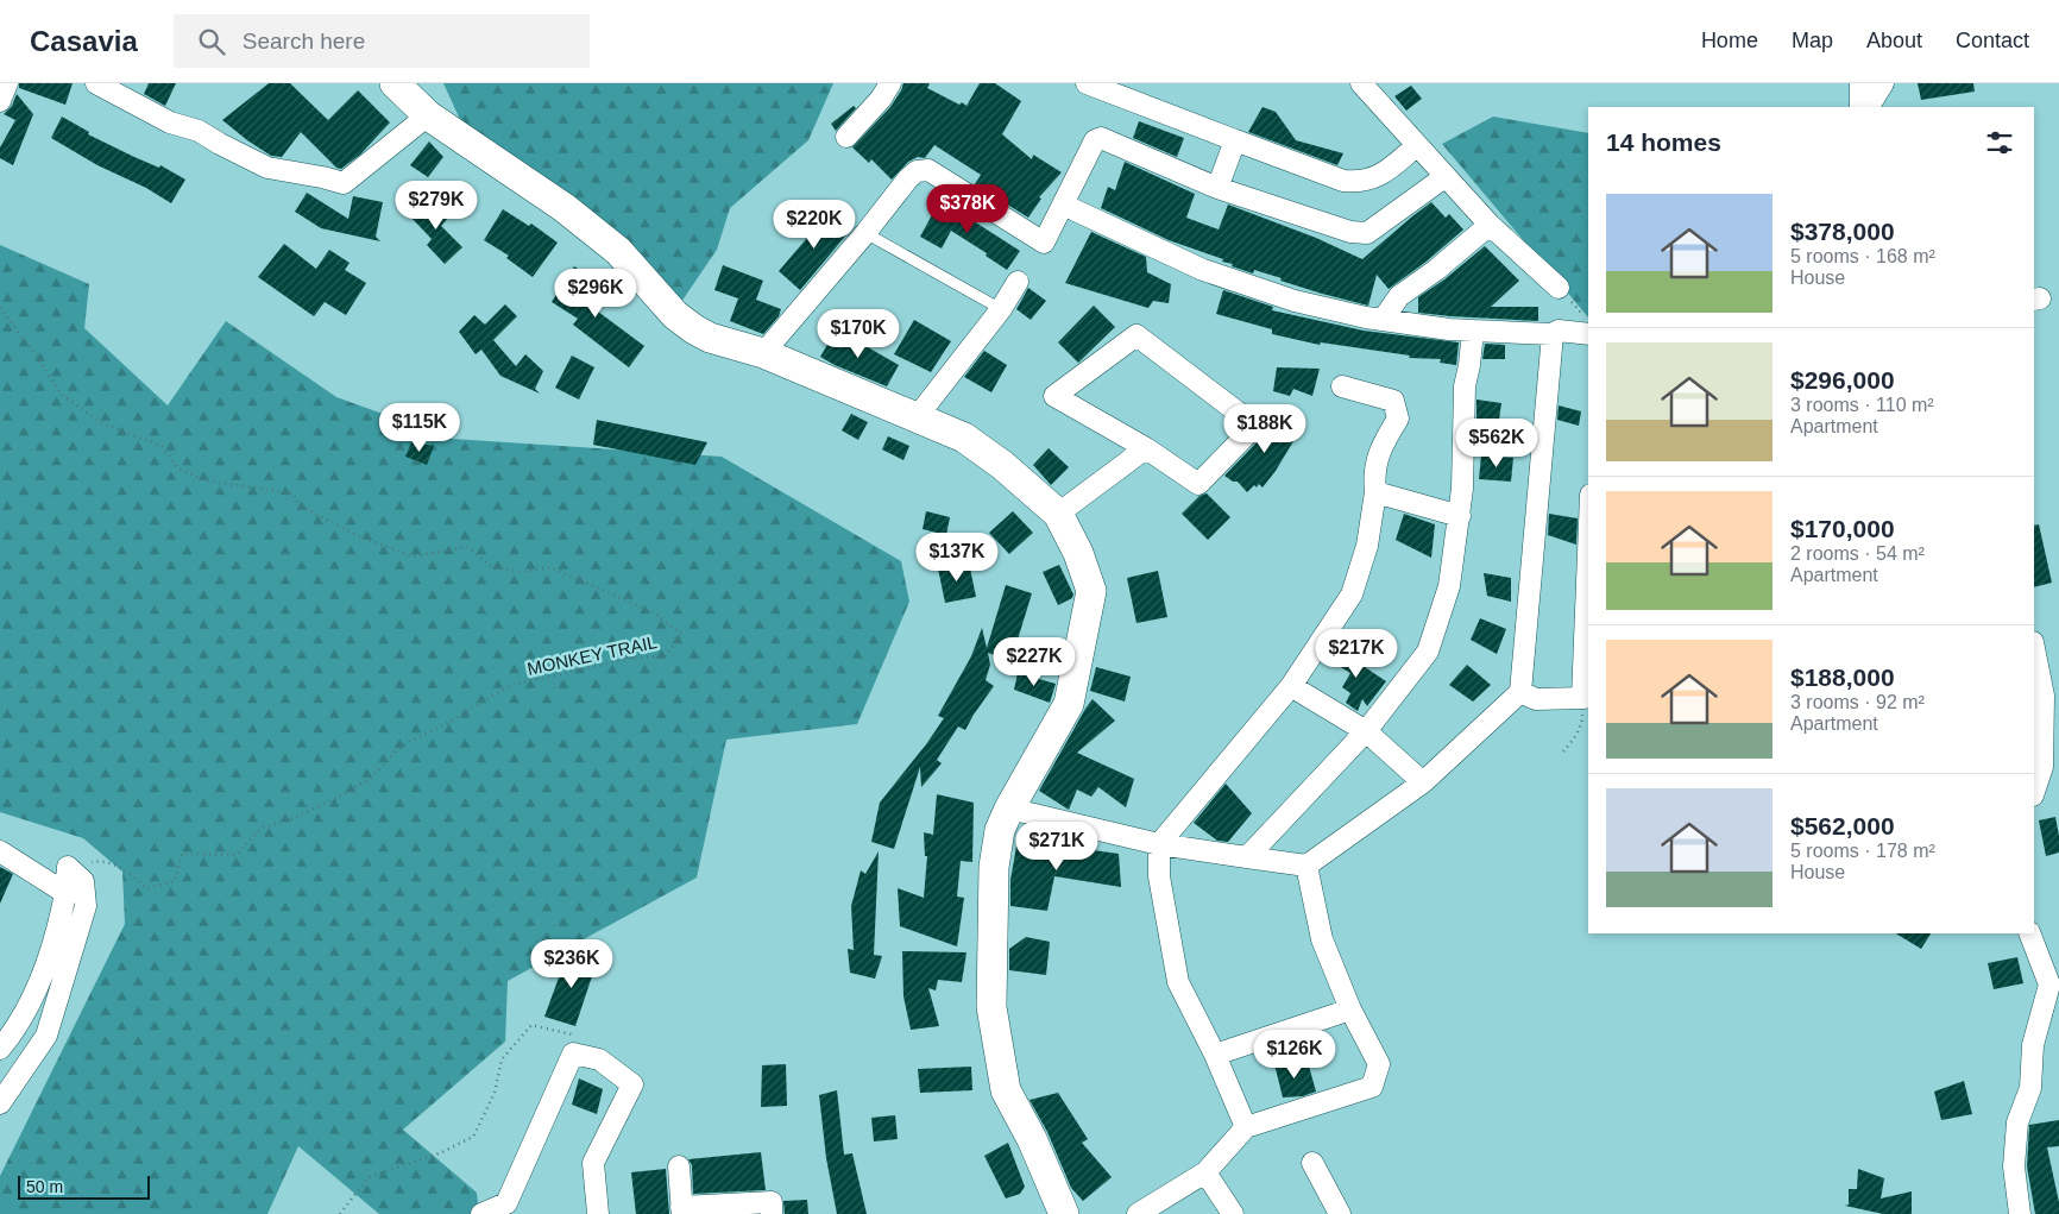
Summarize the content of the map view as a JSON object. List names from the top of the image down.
{
  "streets": {
    "path": ["MONKEY TRAIL"]
  },
  "scale_bar": "50 m",
  "page": {
    "header": "Casavia",
    "search": "Search here",
    "nav": [
      "Home",
      "Map",
      "About",
      "Contact"
    ],
    "heading": "14 homes",
    "list": [
      {
        "name": "$378,000",
        "note": "5 rooms · 168 m² · House"
      },
      {
        "name": "$296,000",
        "note": "3 rooms · 110 m² · Apartment"
      },
      {
        "name": "$170,000",
        "note": "2 rooms · 54 m² · Apartment"
      },
      {
        "name": "$188,000",
        "note": "3 rooms · 92 m² · Apartment"
      },
      {
        "name": "$562,000",
        "note": "5 rooms · 178 m² · House"
      }
    ],
    "price": [
      "$279K",
      "$378K",
      "$220K",
      "$296K",
      "$170K",
      "$115K",
      "$188K",
      "$562K",
      "$137K",
      "$217K",
      "$227K",
      "$271K",
      "$236K",
      "$126K"
    ],
    "scale": "50 m"
  }
}
